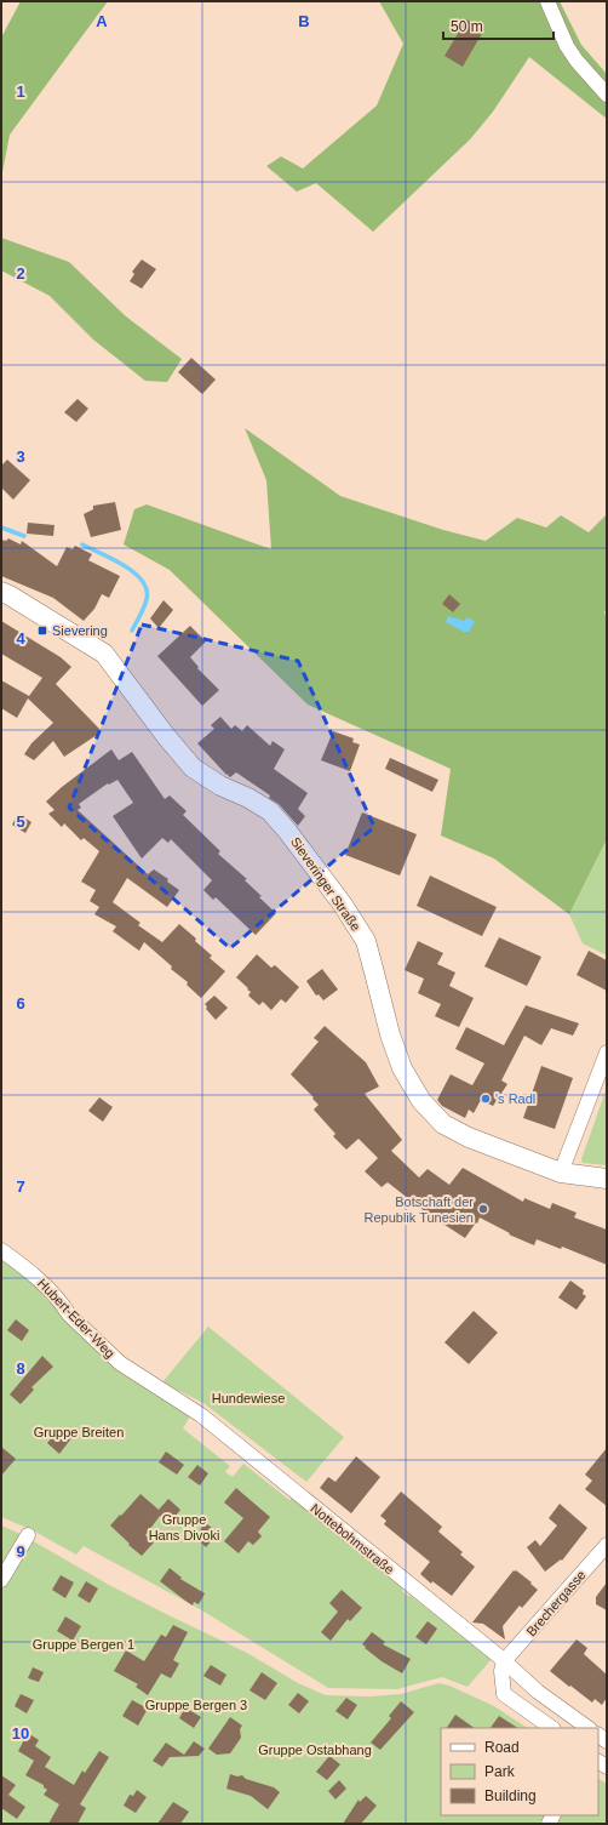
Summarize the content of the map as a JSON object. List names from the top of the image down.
{
  "streets": {
    "main road": ["Sieveringer Straße"],
    "street": ["Hubert-Eder-Weg", "Nottebohmstraße", "Brechergasse"]
  },
  "crossings": [
    ["Hubert-Eder-Weg", "Nottebohmstraße"],
    ["Nottebohmstraße", "Brechergasse"]
  ],
  "parks": [
    "Hundewiese",
    "Gruppe Breiten",
    "Gruppe Hans Divoki",
    "Gruppe Bergen 1",
    "Gruppe Bergen 3",
    "Gruppe Ostabhang"
  ],
  "places": {
    "transit": ["Sievering"],
    "other": ["'s Radl", "Botschaft der Republik Tunesien"]
  },
  "legend": ["Road", "Park", "Building"],
  "scale_bar": "50 m",
  "grid": {
    "columns": ["A", "B"],
    "rows": [
      "1",
      "2",
      "3",
      "4",
      "5",
      "6",
      "7",
      "8",
      "9",
      "10"
    ]
  }
}
